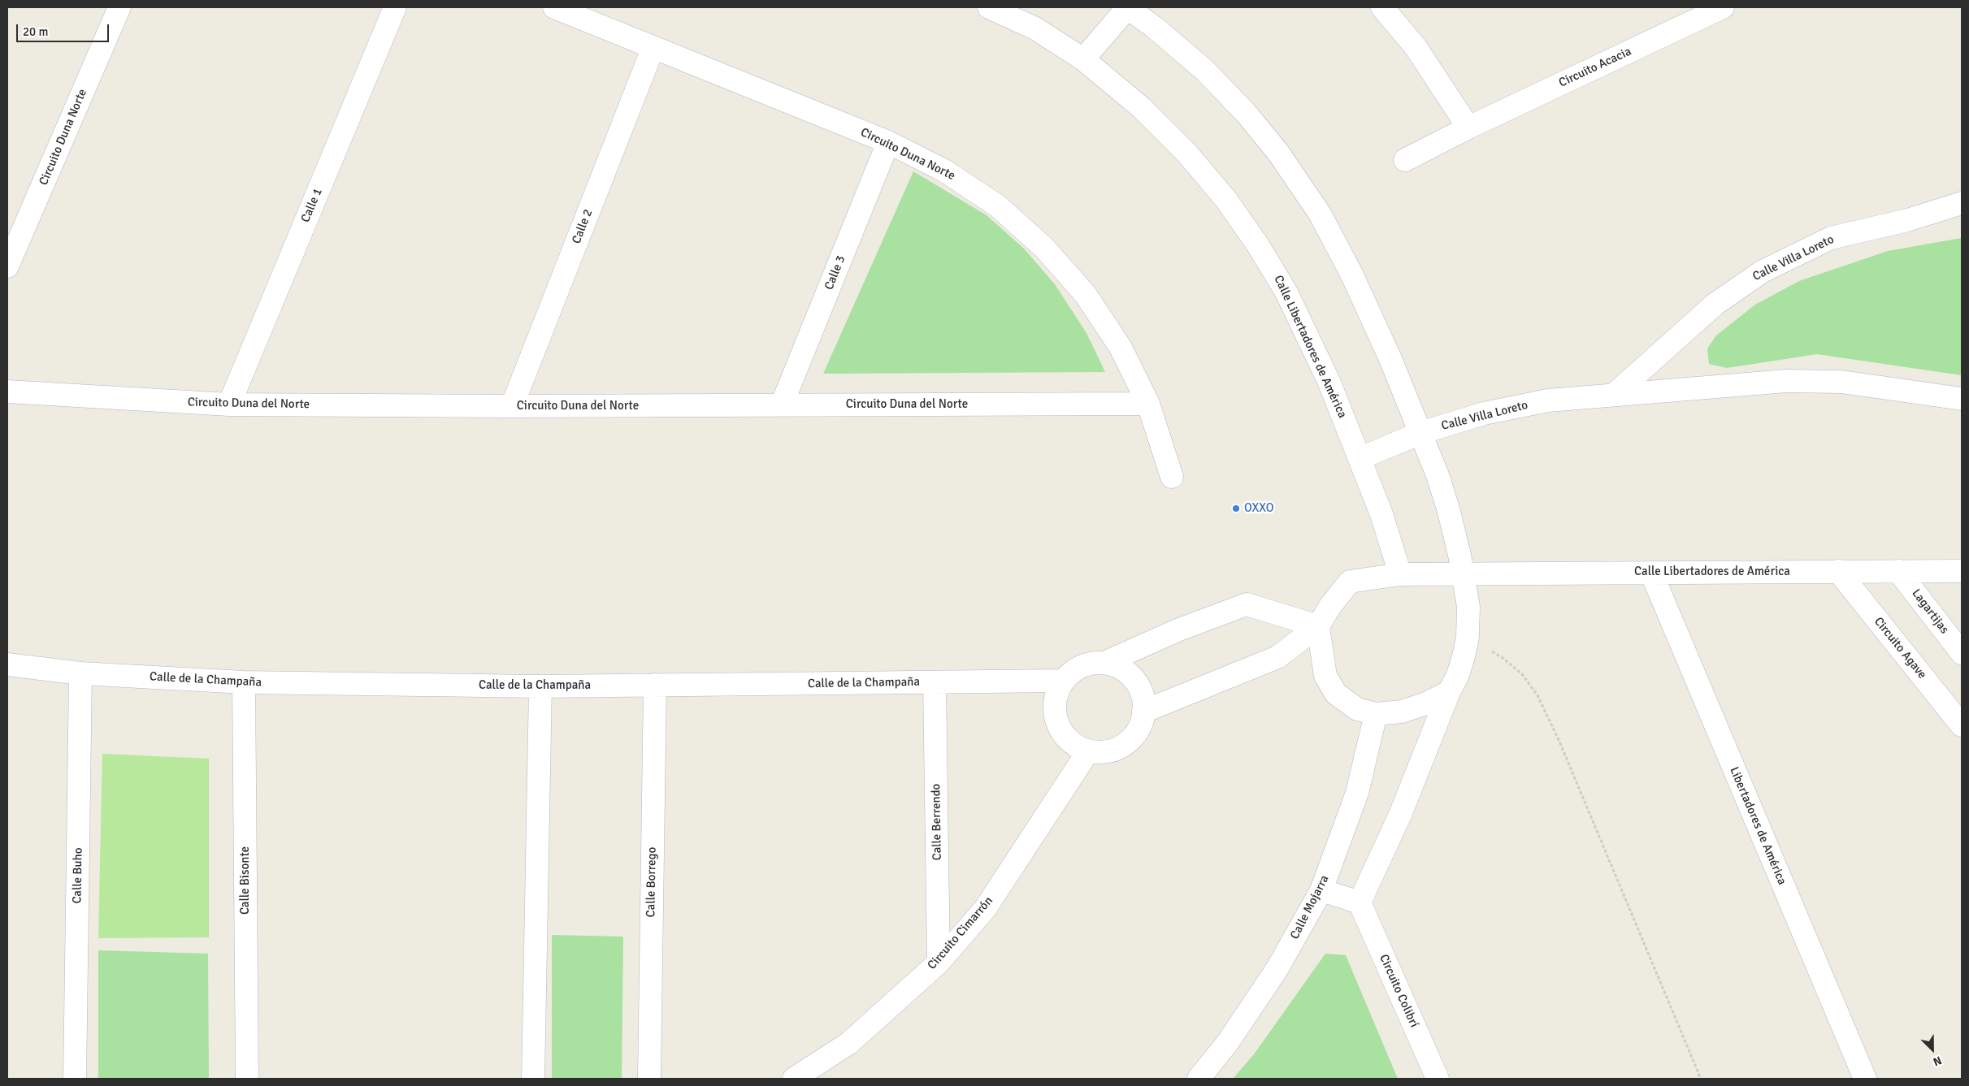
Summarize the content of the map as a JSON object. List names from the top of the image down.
{
  "streets": {
    "street": [
      "Circuito Acacia",
      "Circuito Duna Norte",
      "Calle 1",
      "Calle 2",
      "Calle Villa Loreto",
      "Calle 3",
      "Calle Libertadores de América",
      "Circuito Duna del Norte",
      "Lagartijas",
      "Circuito Agave",
      "Calle de la Champaña",
      "Calle Berrendo",
      "Libertadores de América",
      "Calle Buho",
      "Calle Bisonte",
      "Calle Borrego",
      "Calle Mojarra",
      "Circuito Cimarrón",
      "Circuito Colibrí"
    ]
  },
  "crossings": [
    ["Circuito Duna Norte", "Calle 2"],
    ["Circuito Duna Norte", "Calle 3"],
    ["Circuito Duna Norte", "Circuito Duna del Norte"],
    ["Calle 1", "Circuito Duna del Norte"],
    ["Calle 2", "Circuito Duna del Norte"],
    ["Calle Villa Loreto", "Calle Libertadores de América"],
    ["Calle 3", "Circuito Duna del Norte"],
    ["Calle Libertadores de América", "Lagartijas"],
    ["Calle Libertadores de América", "Circuito Agave"],
    ["Calle Libertadores de América", "Libertadores de América"],
    ["Calle de la Champaña", "Calle Berrendo"],
    ["Calle de la Champaña", "Calle Buho"],
    ["Calle de la Champaña", "Calle Bisonte"],
    ["Calle de la Champaña", "Calle Borrego"],
    ["Calle de la Champaña", "Circuito Cimarrón"],
    ["Calle Berrendo", "Circuito Cimarrón"]
  ],
  "places": ["OXXO"],
  "scale_bar": "20 m",
  "north": "bottom right"
}
